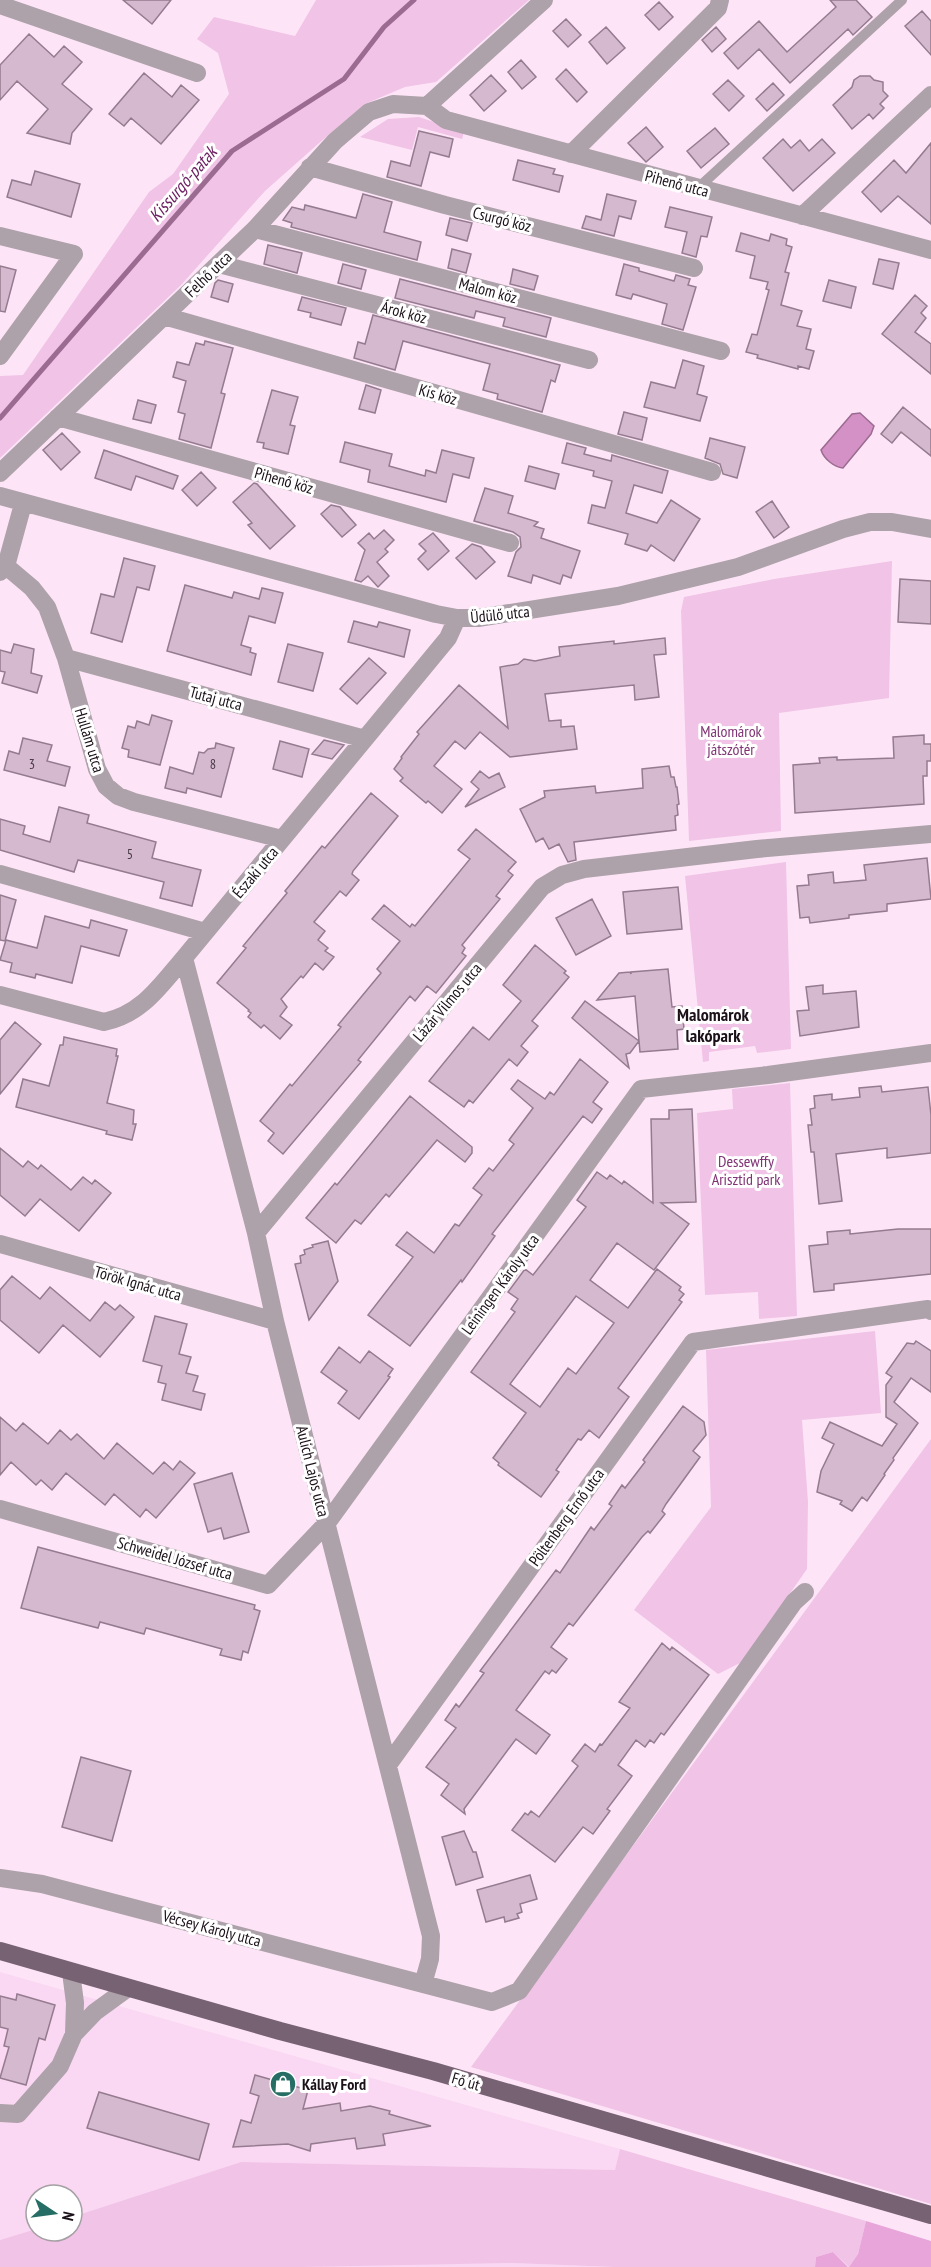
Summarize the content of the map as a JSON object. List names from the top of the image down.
{
  "streets": {
    "main road": ["Fő út"],
    "street": [
      "Pihenő utca",
      "Csurgó köz",
      "Felhő utca",
      "Malom köz",
      "Árok köz",
      "Kis köz",
      "Pihenő köz",
      "Üdülő utca",
      "Tutaj utca",
      "Hullám utca",
      "Északi utca",
      "Lázár Vilmos utca",
      "Török Ignác utca",
      "Leiningen Károly utca",
      "Aulich Lajos utca",
      "Pöltenberg Ernő utca",
      "Schweidel József utca",
      "Vécsey Károly utca"
    ]
  },
  "crossings": [
    ["Pihenő utca", "Felhő utca"],
    ["Csurgó köz", "Felhő utca"],
    ["Felhő utca", "Malom köz"],
    ["Felhő utca", "Árok köz"],
    ["Felhő utca", "Kis köz"],
    ["Felhő utca", "Pihenő köz"],
    ["Üdülő utca", "Északi utca"],
    ["Tutaj utca", "Hullám utca"],
    ["Tutaj utca", "Északi utca"],
    ["Hullám utca", "Északi utca"],
    ["Északi utca", "Aulich Lajos utca"],
    ["Lázár Vilmos utca", "Aulich Lajos utca"],
    ["Török Ignác utca", "Aulich Lajos utca"],
    ["Leiningen Károly utca", "Aulich Lajos utca"],
    ["Leiningen Károly utca", "Schweidel József utca"],
    ["Aulich Lajos utca", "Pöltenberg Ernő utca"],
    ["Aulich Lajos utca", "Schweidel József utca"],
    ["Aulich Lajos utca", "Vécsey Károly utca"]
  ],
  "districts": ["Malomárok lakópark"],
  "water": ["Kissurgó-patak"],
  "parks": ["Malomárok játszótér", "Dessewffy Arisztid park"],
  "places": {
    "shop": ["Kállay Ford"]
  },
  "house_numbers": ["3", "8", "5"],
  "north": "right"
}
